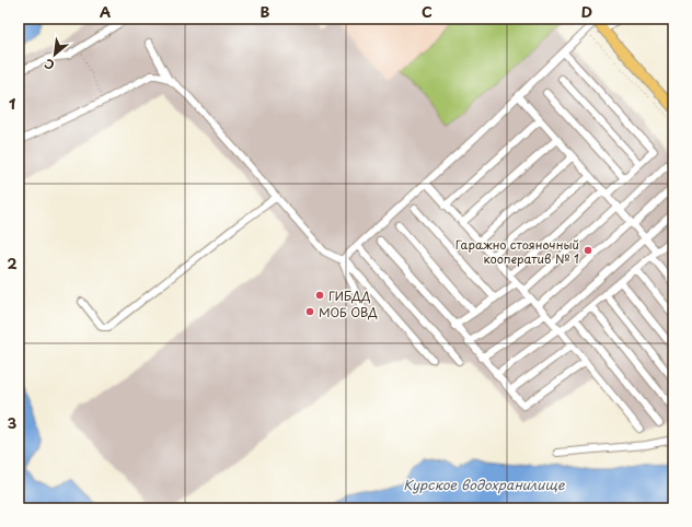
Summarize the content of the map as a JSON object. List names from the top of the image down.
{
  "water": ["Курское водохранилище"],
  "places": ["Гаражно стояночный кооператив № 1", "ГИБДД", "МОБ ОВД"],
  "north": "bottom left",
  "grid": {
    "columns": [
      "A",
      "B",
      "C",
      "D"
    ],
    "rows": ["1", "2", "3"]
  }
}
